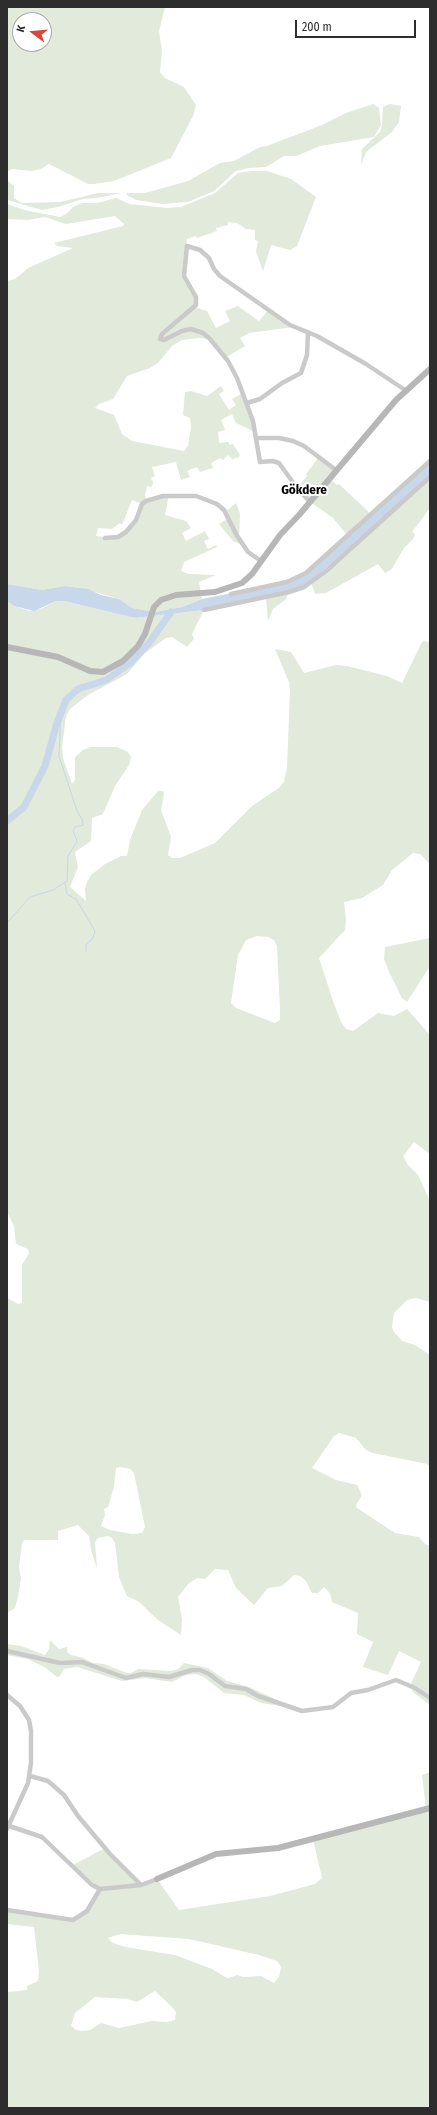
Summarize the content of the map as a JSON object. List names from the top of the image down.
{
  "districts": ["Gökdere"],
  "scale_bar": "200 m",
  "north": "left"
}
